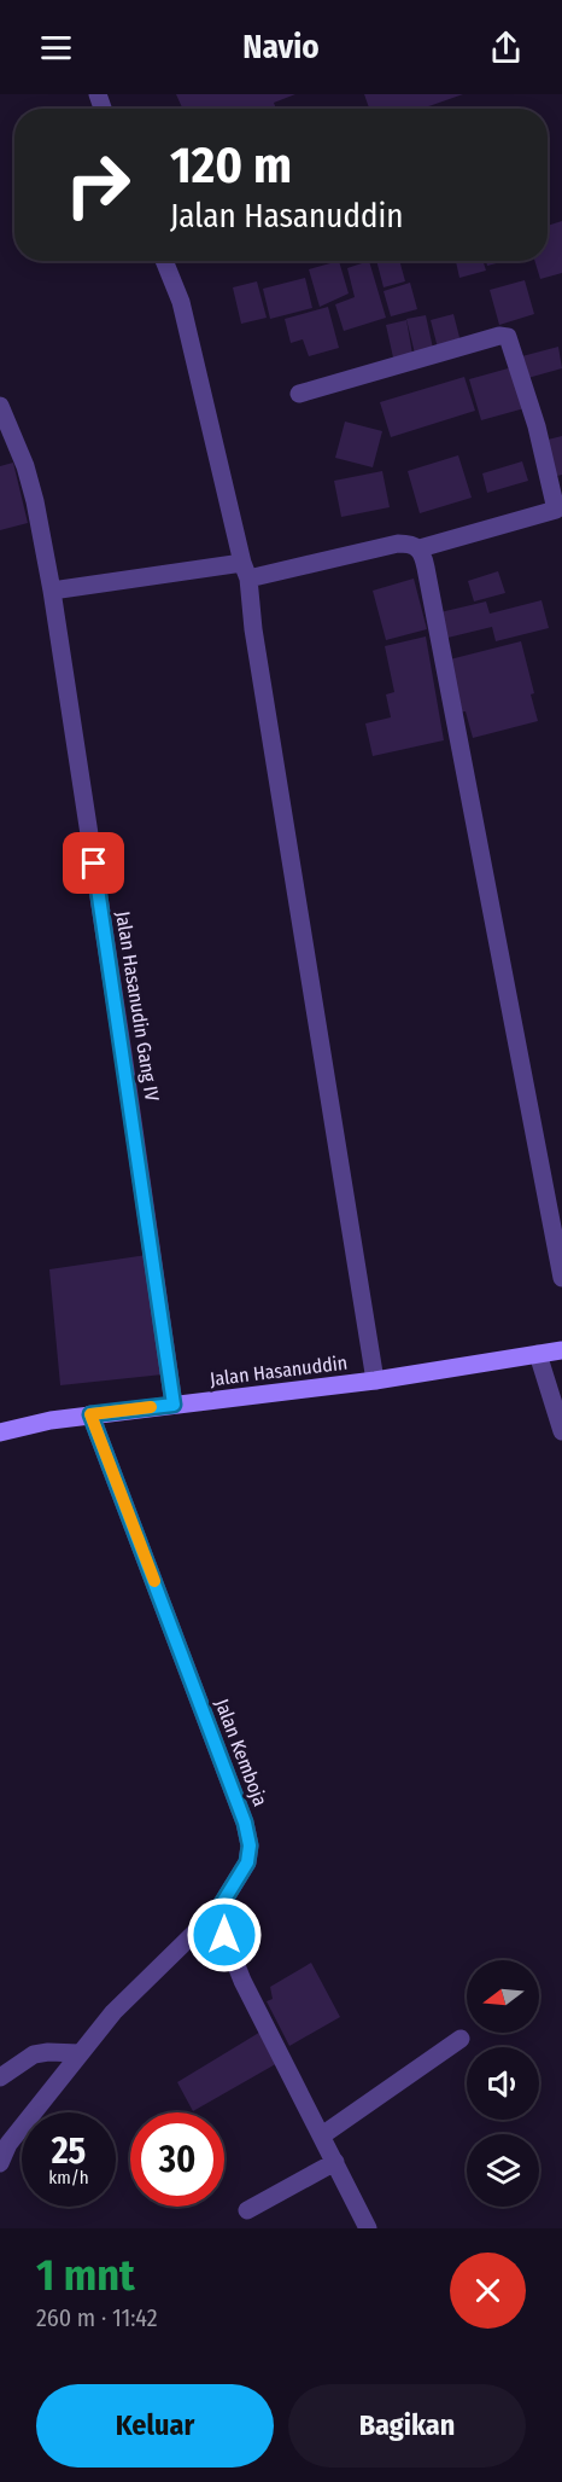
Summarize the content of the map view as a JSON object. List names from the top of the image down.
{
  "streets": {
    "main road": ["Jalan Hasanuddin"],
    "street": ["Jalan Hasanudin Gang IV", "Jalan Kemboja"]
  },
  "crossings": [
    ["Jalan Hasanudin Gang IV", "Jalan Hasanuddin"],
    ["Jalan Hasanuddin", "Jalan Kemboja"]
  ],
  "north": "left",
  "page": {
    "header": "Navio",
    "turn": ["120 m", "Jalan Hasanuddin"],
    "speed": "25 km/h",
    "limit": "30",
    "heading": ["1 mnt", "260 m · 11:42"],
    "buttons": ["Keluar", "Bagikan"]
  }
}
